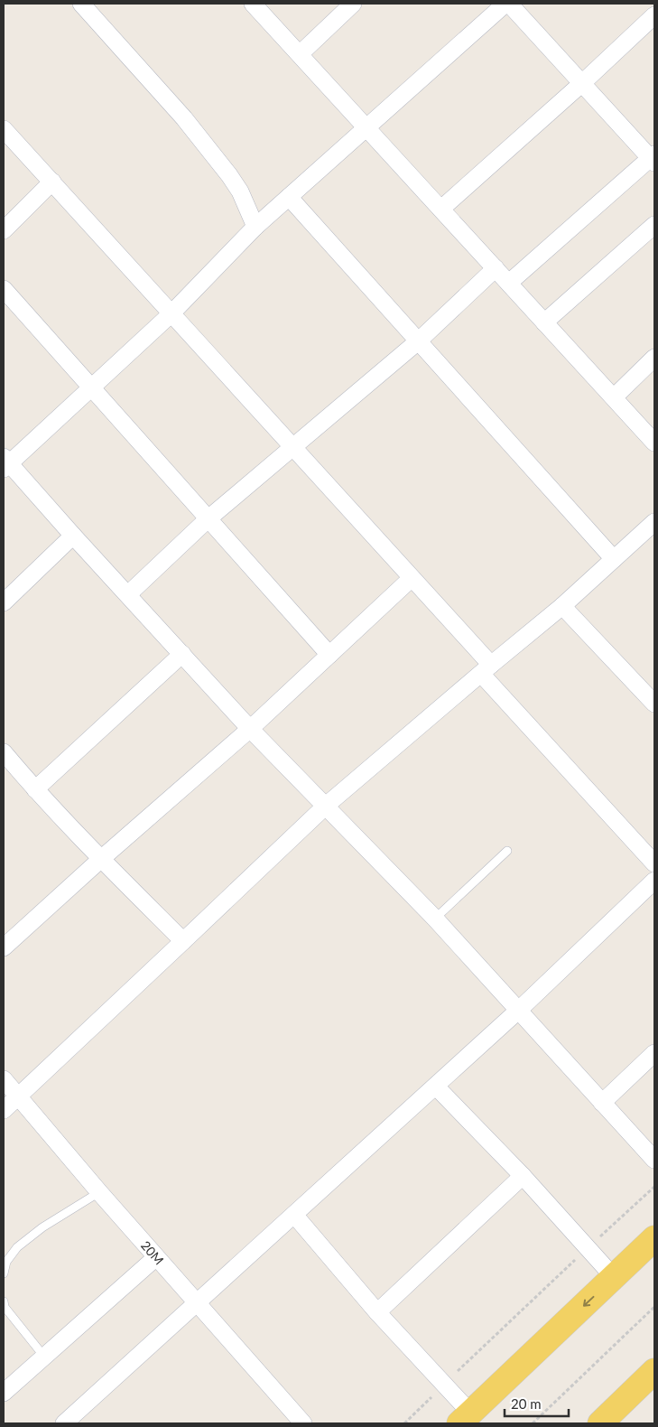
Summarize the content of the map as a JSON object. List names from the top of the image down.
{
  "streets": {
    "street": ["20M"]
  },
  "scale_bar": "20 m"
}
